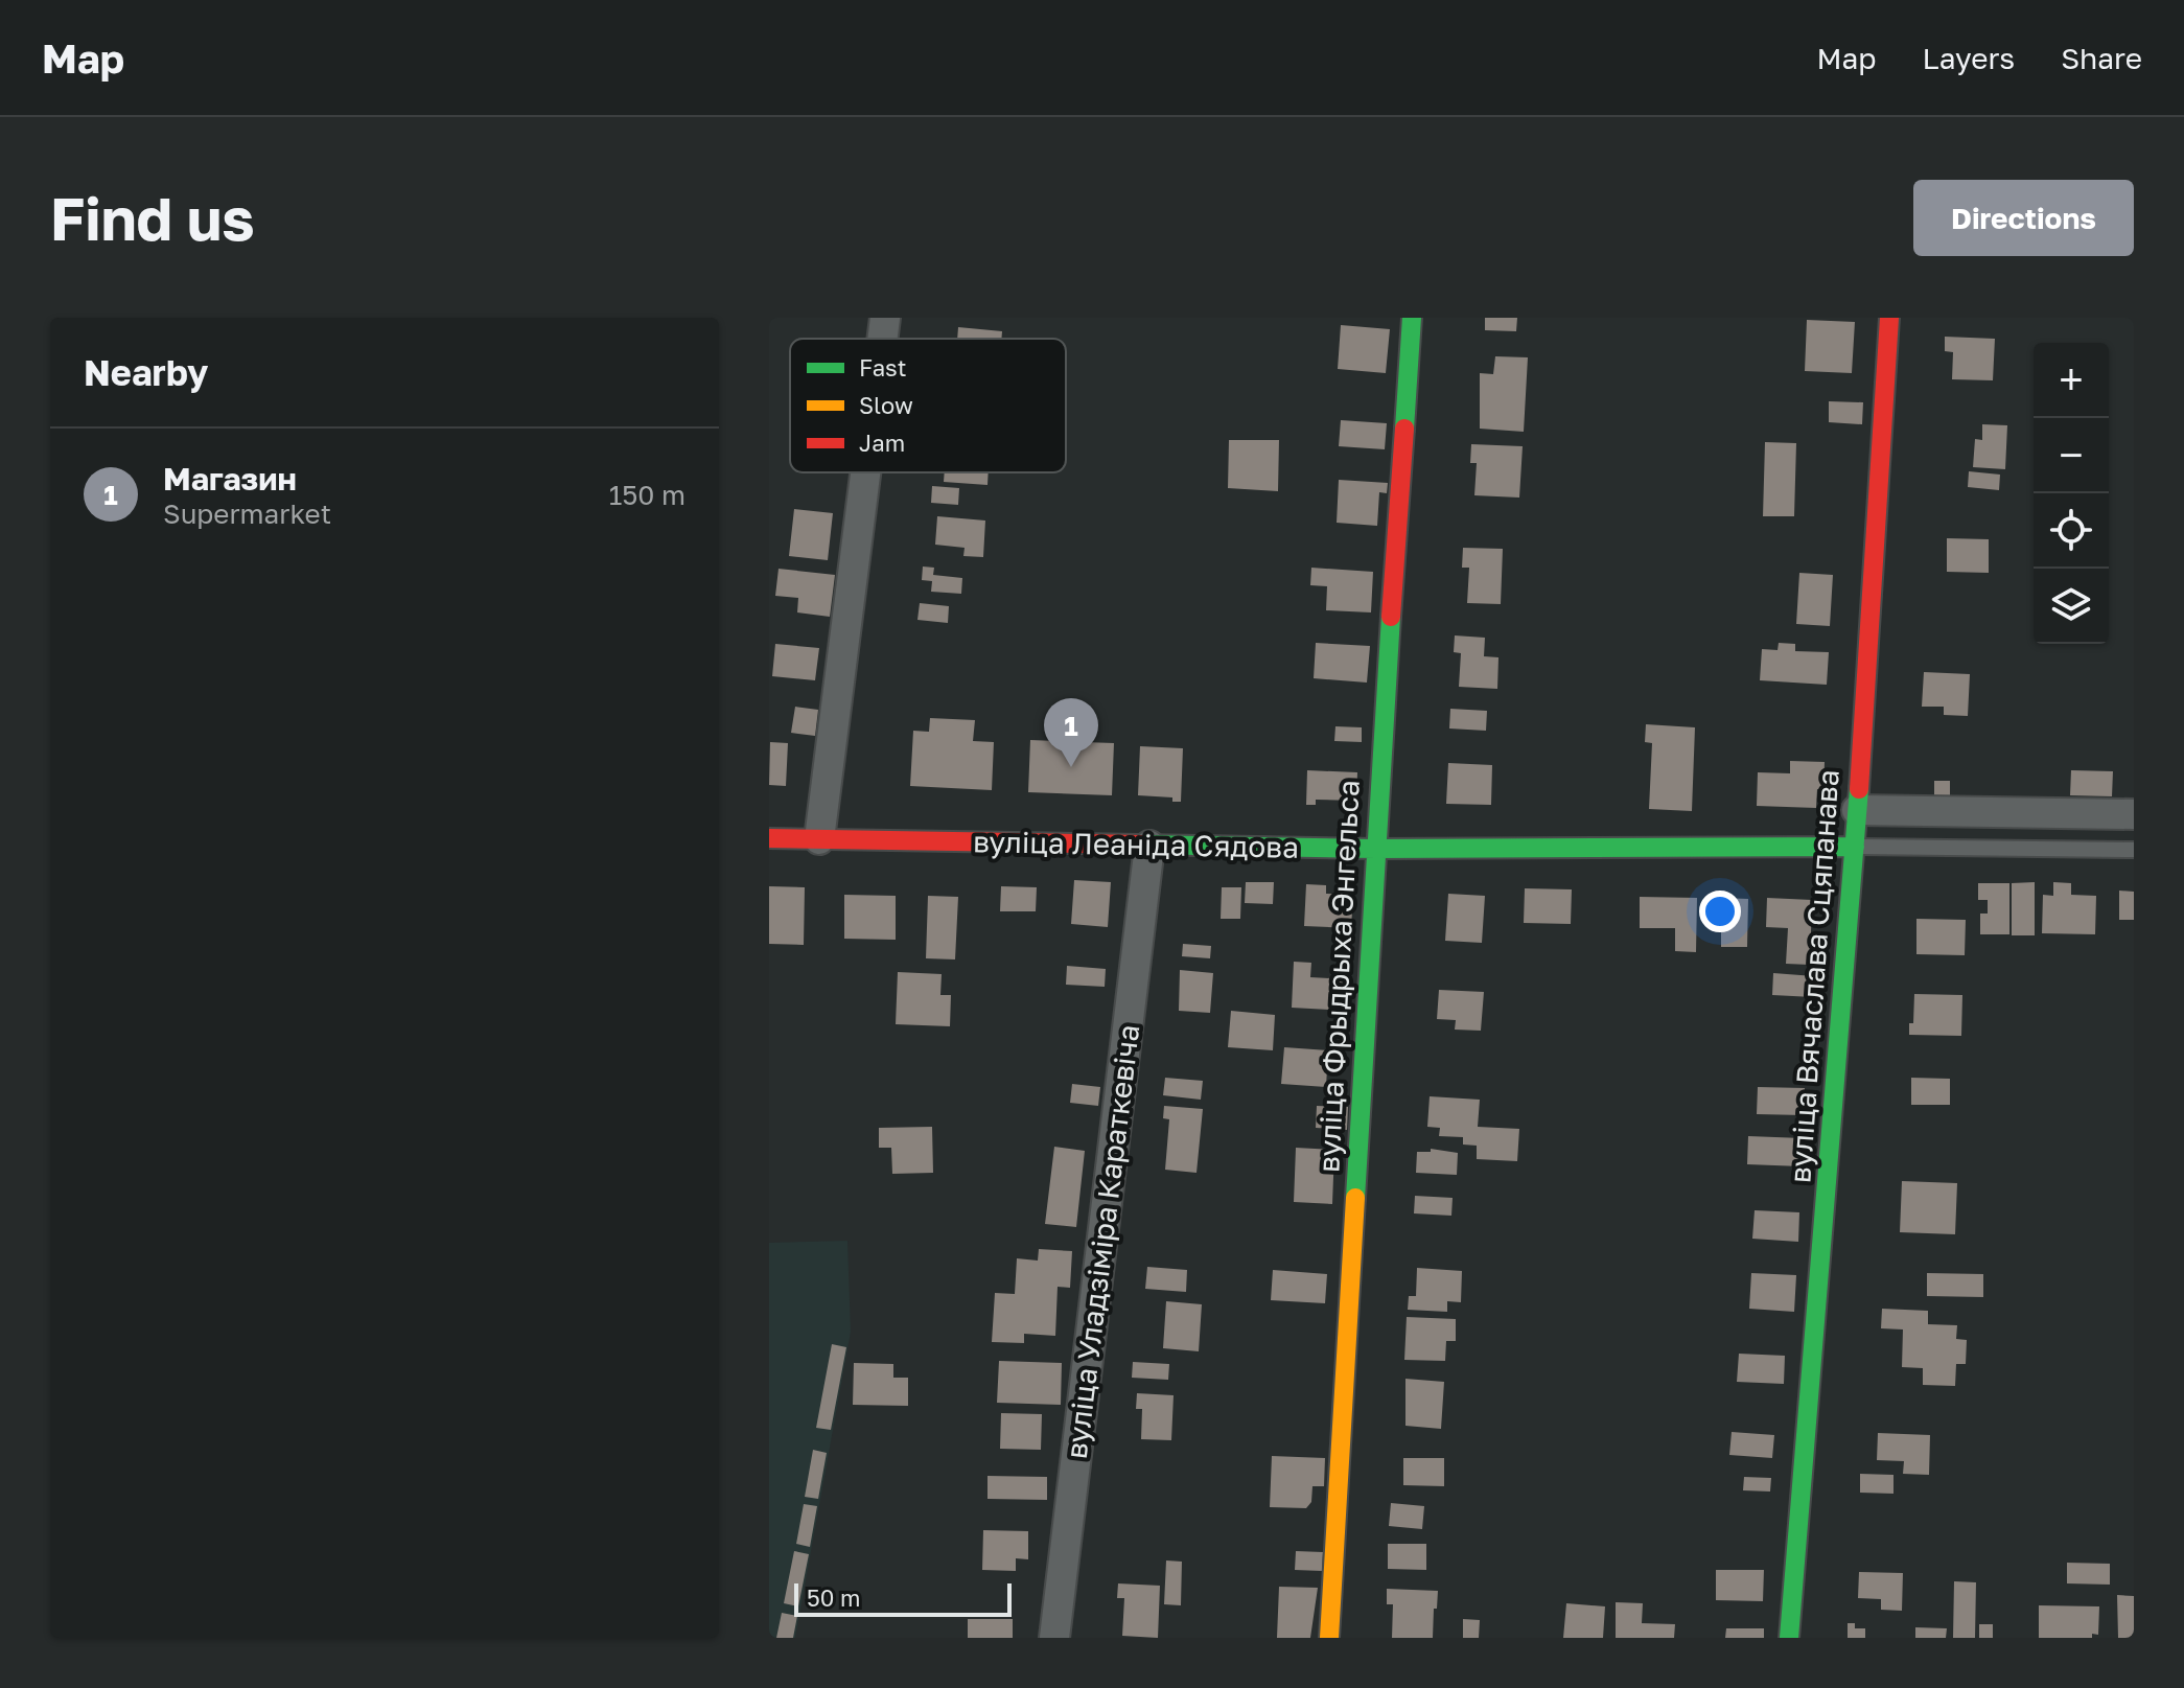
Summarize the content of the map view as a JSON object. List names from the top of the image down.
{
  "streets": {
    "street": [
      "вуліца Леаніда Сядова",
      "вуліца Фрыдрыха Энгельса",
      "вуліца Вячаслава Сцяпанава",
      "вуліца Уладзіміра Караткевіча"
    ]
  },
  "crossings": [
    ["вуліца Леаніда Сядова", "вуліца Фрыдрыха Энгельса"],
    ["вуліца Леаніда Сядова", "вуліца Вячаслава Сцяпанава"],
    ["вуліца Леаніда Сядова", "вуліца Уладзіміра Караткевіча"]
  ],
  "legend": ["Fast", "Slow", "Jam"],
  "scale_bar": "50 m",
  "page": {
    "header": "Map",
    "nav": ["Map", "Layers", "Share"],
    "buttons": "Directions",
    "title": "Find us",
    "heading": "Nearby",
    "map_buttons": ["+", "−"],
    "list": [
      {
        "mark": "1",
        "name": "Магазин",
        "note": "Supermarket",
        "value": "150 m"
      }
    ],
    "pins": "1",
    "scale": "50 m"
  }
}
